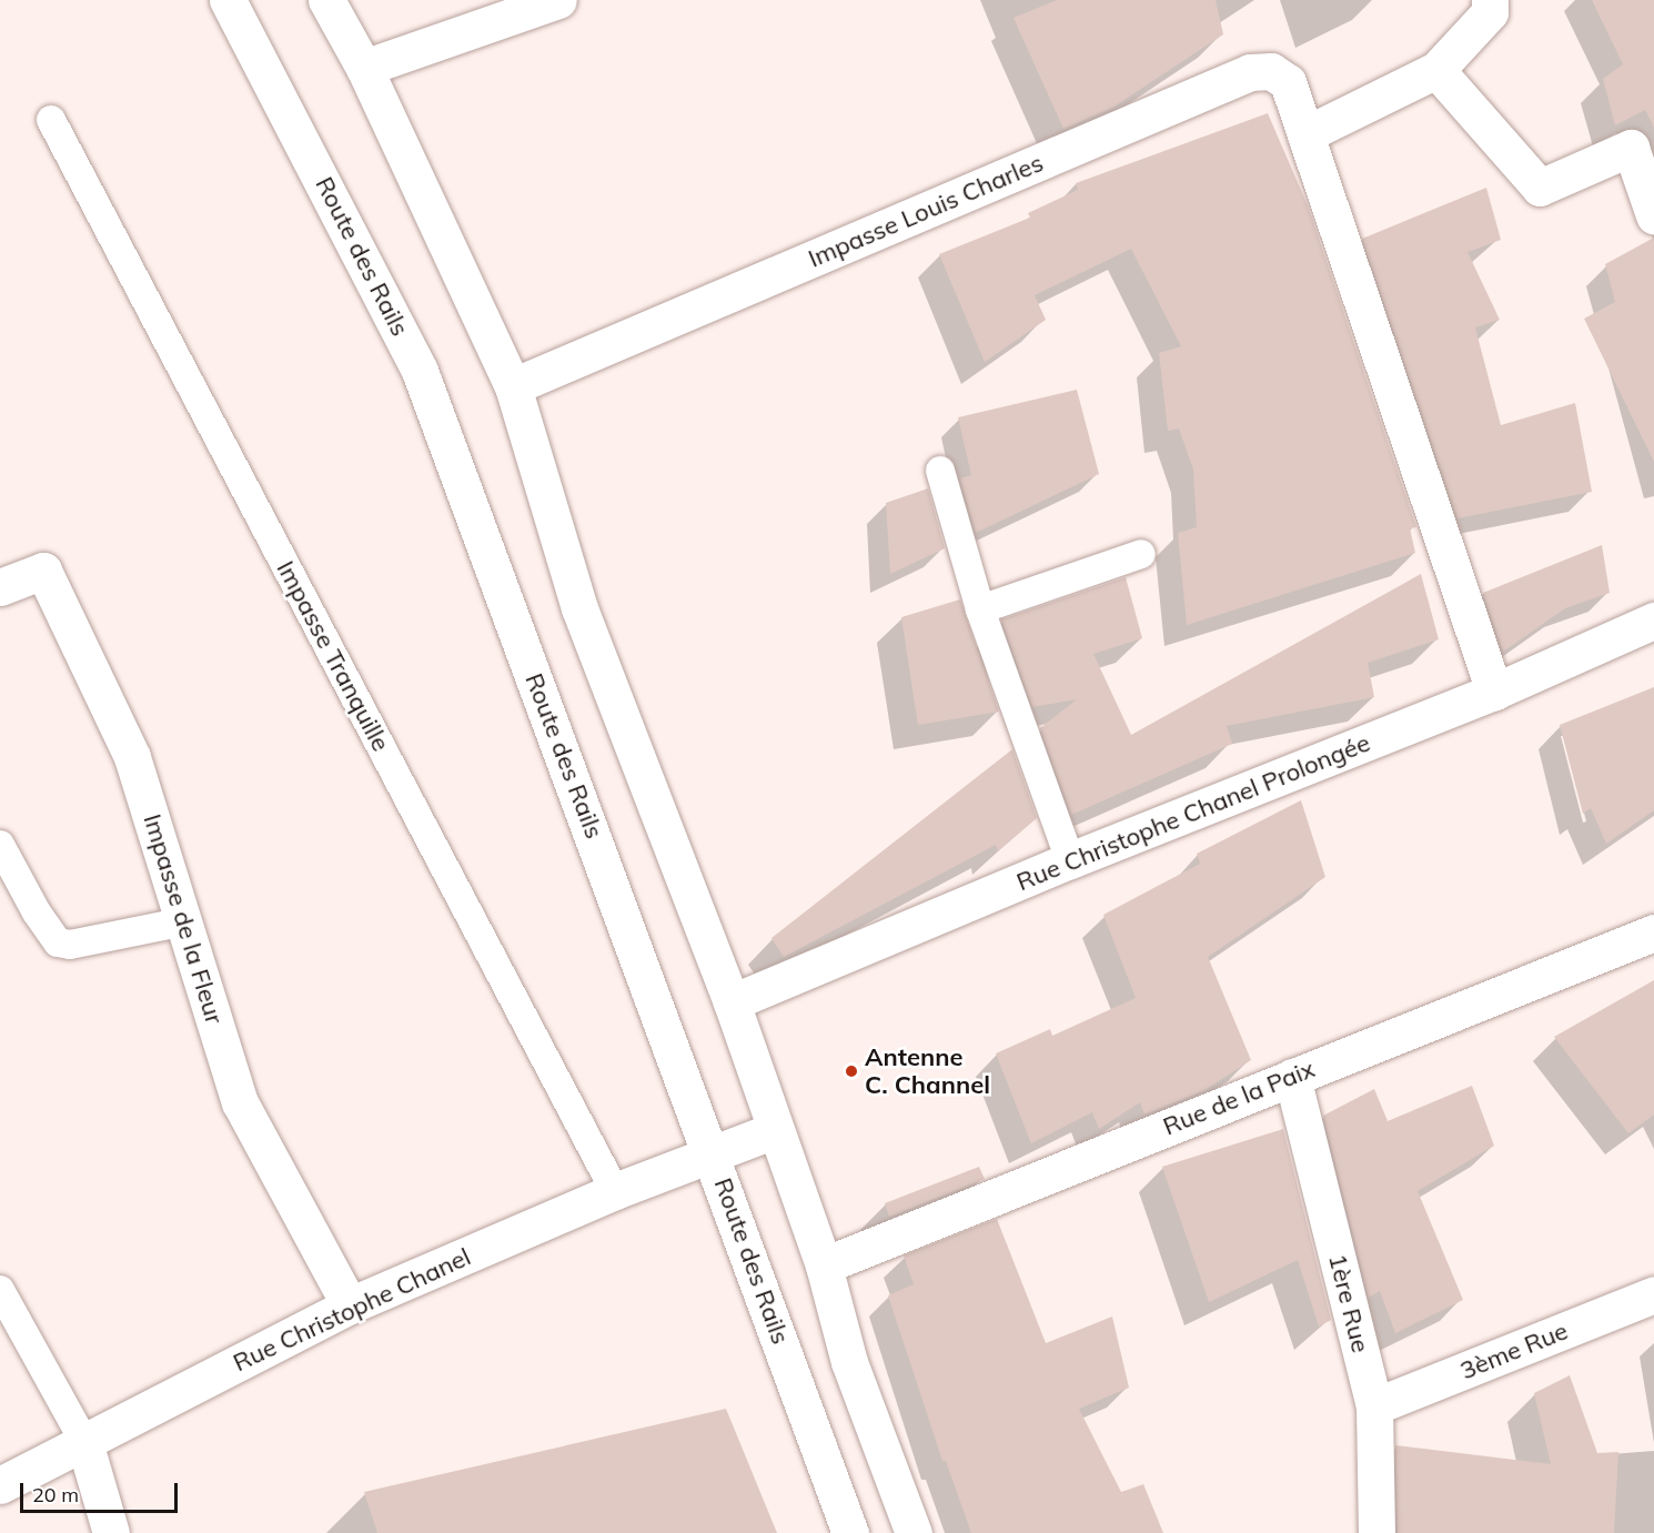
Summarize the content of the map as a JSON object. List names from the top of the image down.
{
  "streets": {
    "street": [
      "Impasse Louis Charles",
      "Route des Rails",
      "Rue Christophe Chanel Prolongée",
      "Impasse de la Fleur",
      "Rue de la Paix",
      "1ère Rue",
      "Rue Christophe Chanel",
      "3ème Rue"
    ],
    "lane": ["Impasse Tranquille"]
  },
  "crossings": [
    ["Impasse Louis Charles", "Rue Christophe Chanel Prolongée"],
    ["Route des Rails", "Rue Christophe Chanel"],
    ["Impasse Tranquille", "Rue Christophe Chanel"],
    ["Impasse de la Fleur", "Rue Christophe Chanel"],
    ["Rue de la Paix", "1ère Rue"],
    ["1ère Rue", "3ème Rue"]
  ],
  "places": ["Antenne C. Channel"],
  "scale_bar": "20 m"
}
